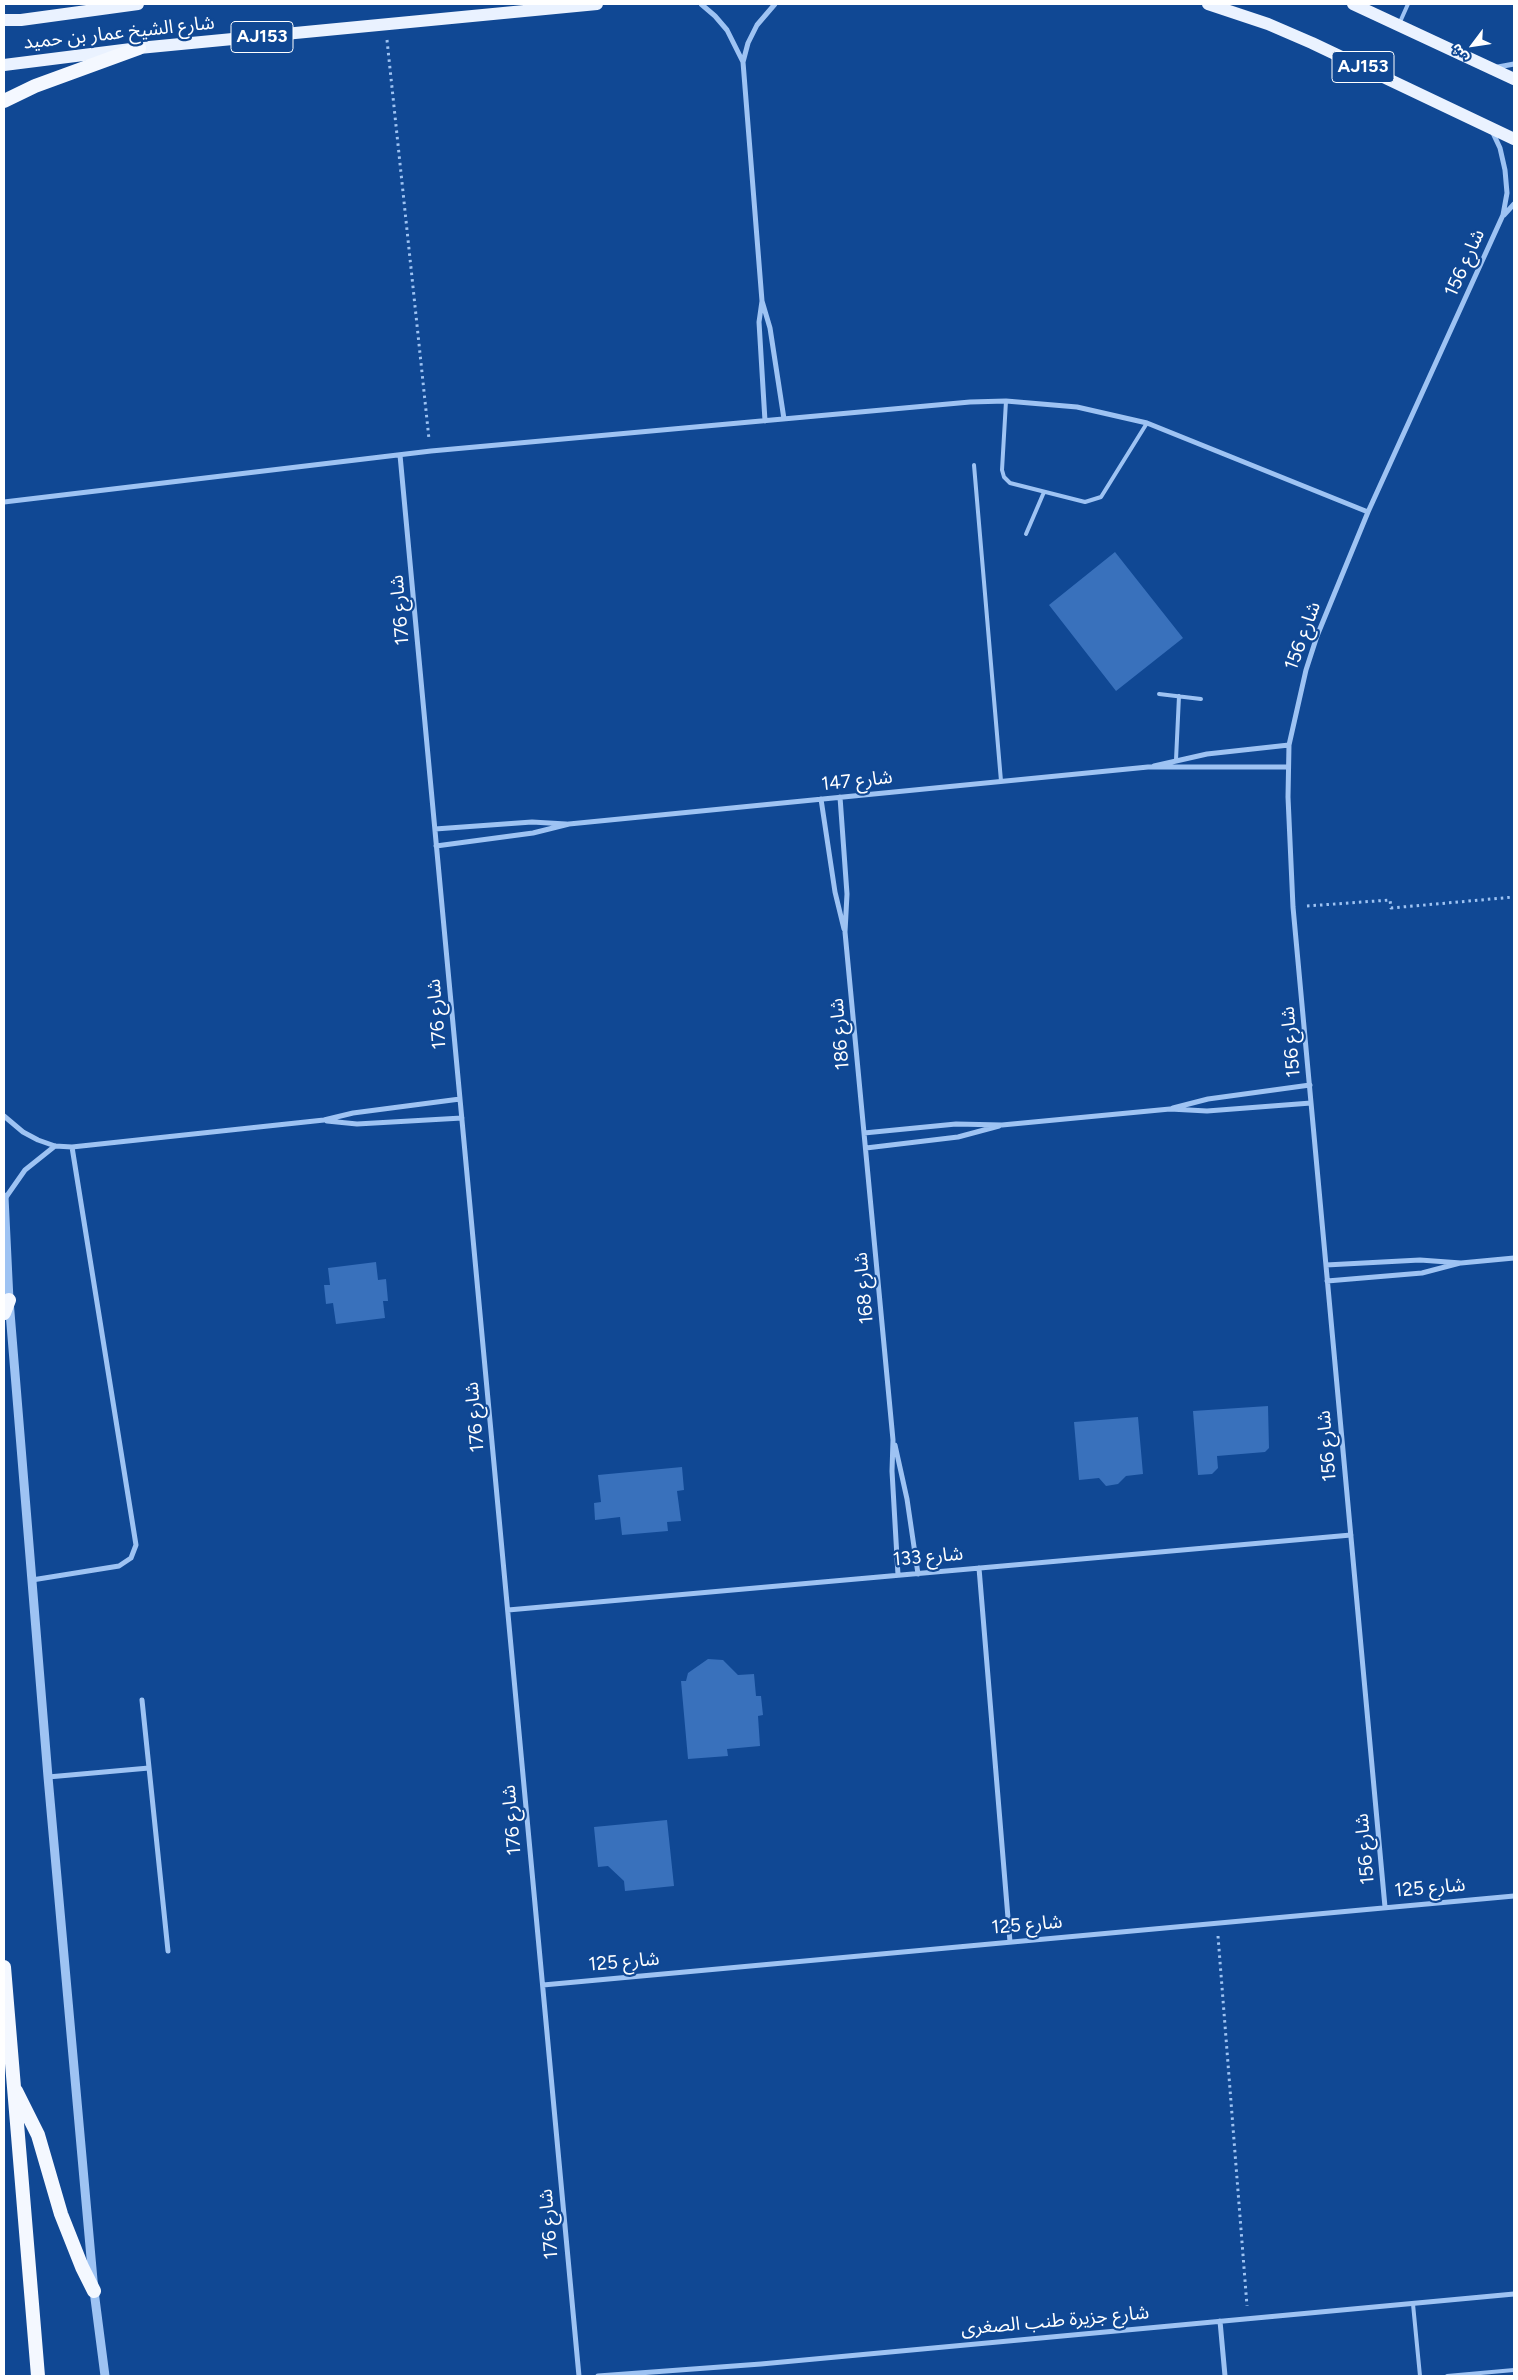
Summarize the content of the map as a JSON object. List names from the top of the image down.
{
  "streets": {
    "main road": ["شارع الشيخ عمار بن حميد", "AJ153"],
    "street": [
      "شارع 156",
      "شارع 176",
      "شارع 147",
      "شارع 186",
      "شارع 168",
      "شارع 133",
      "شارع 125",
      "شارع جزيرة طنب الصغرى"
    ]
  },
  "crossings": [
    ["AJ153", "شارع 156"],
    ["شارع 156", "شارع 147"],
    ["شارع 156", "شارع 133"],
    ["شارع 156", "شارع 125"],
    ["شارع 176", "شارع 147"],
    ["شارع 176", "شارع 133"],
    ["شارع 176", "شارع 125"],
    ["شارع 147", "شارع 186"],
    ["شارع 186", "شارع 168"],
    ["شارع 168", "شارع 133"]
  ],
  "north": "bottom left"
}
